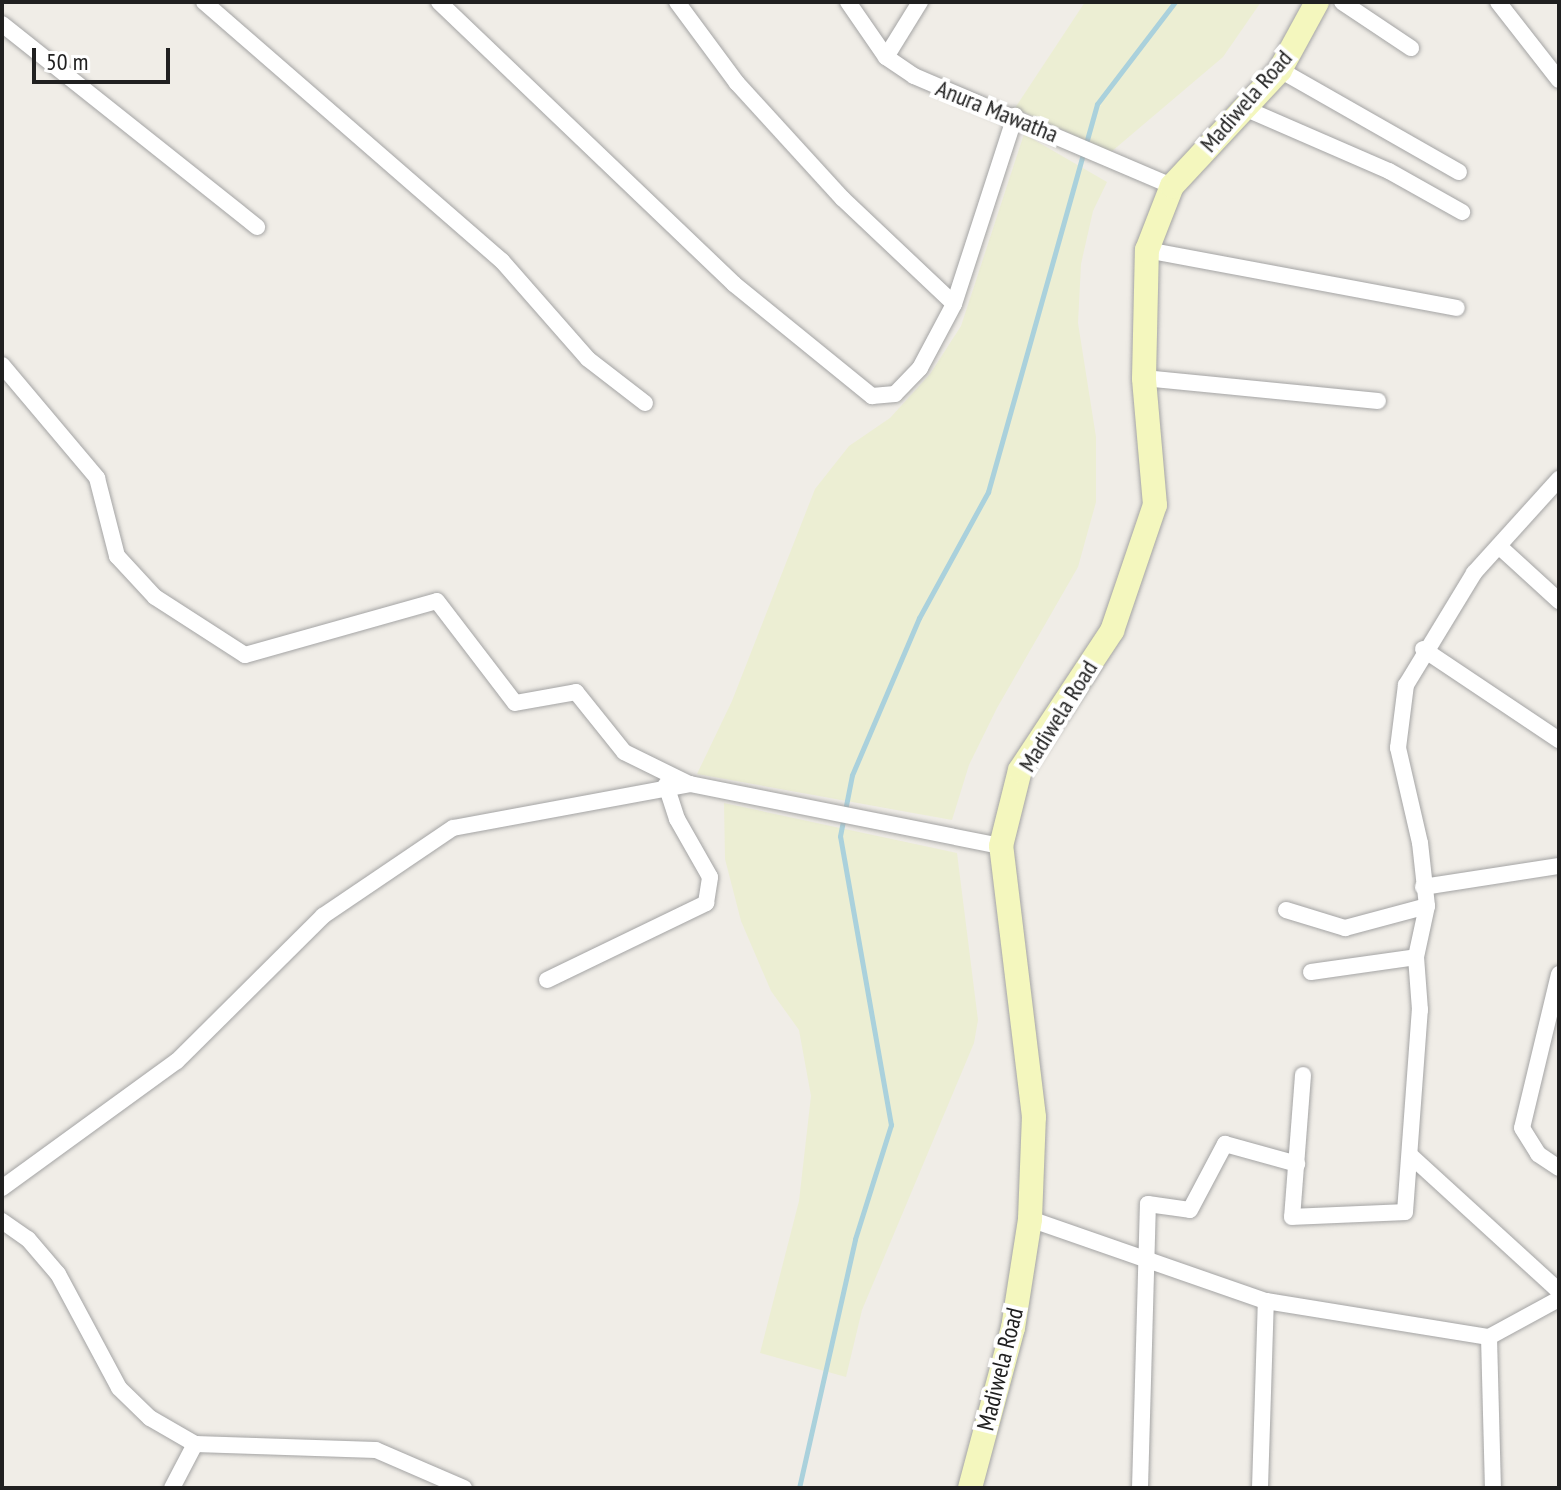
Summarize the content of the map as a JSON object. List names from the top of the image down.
{
  "streets": {
    "main road": ["Madiwela Road"],
    "street": ["Anura Mawatha"]
  },
  "crossings": [
    ["Madiwela Road", "Anura Mawatha"]
  ],
  "scale_bar": "50 m"
}
